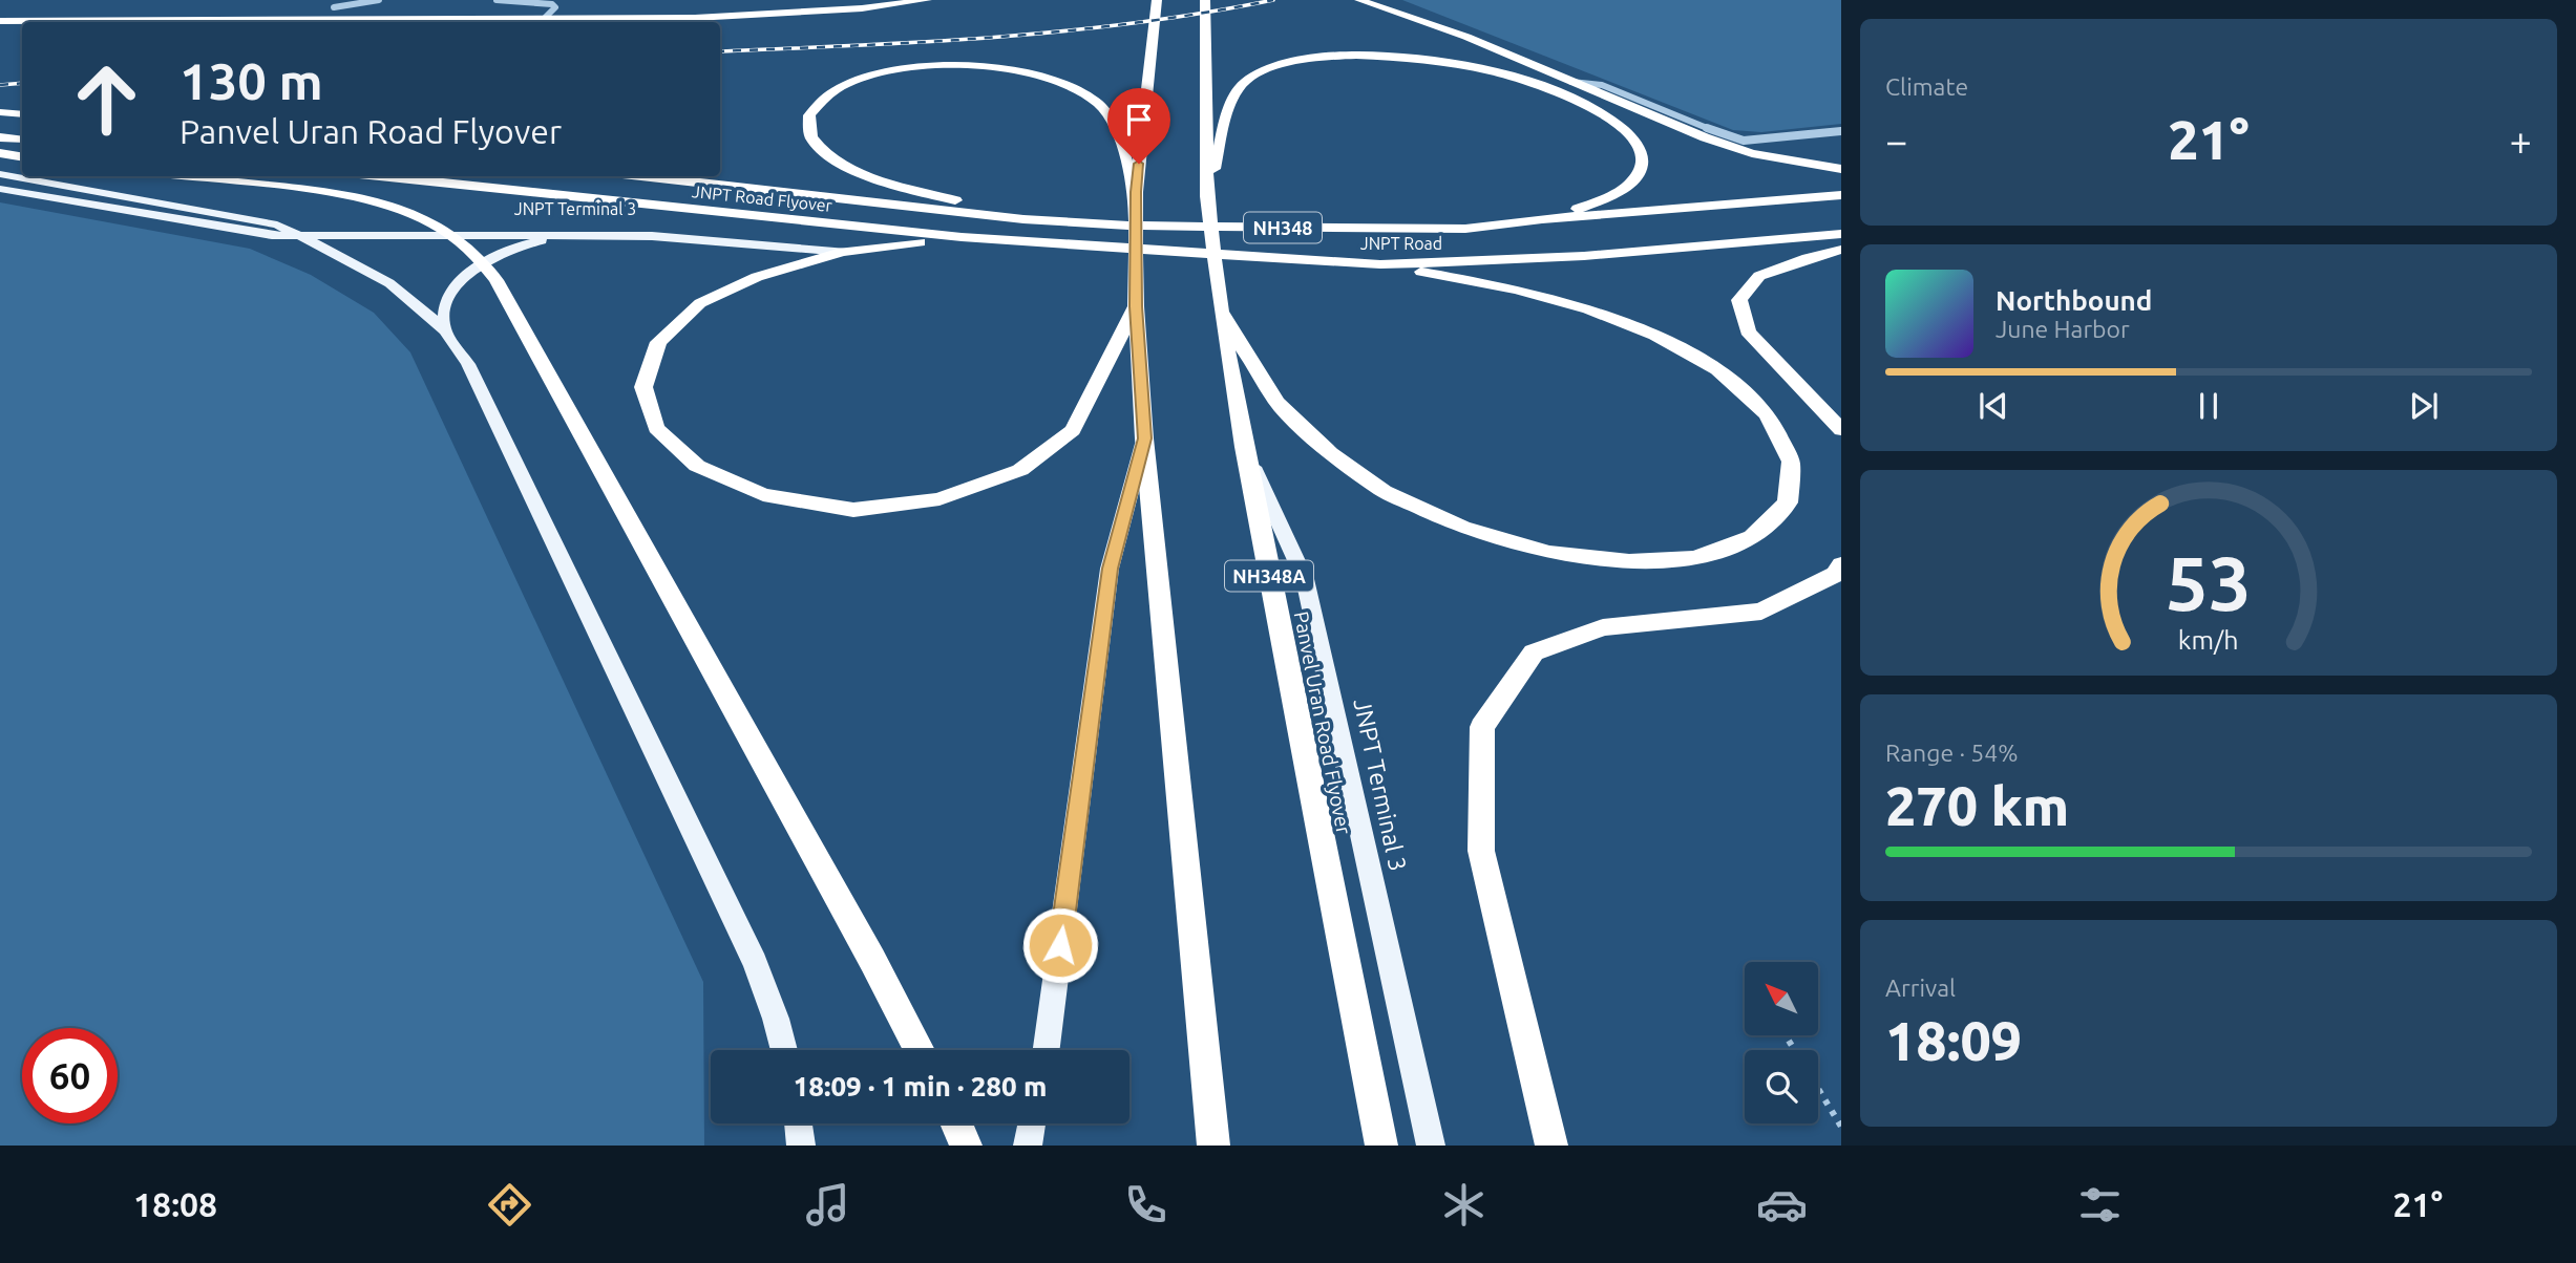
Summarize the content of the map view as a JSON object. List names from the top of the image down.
{
  "streets": {
    "highway": [
      "JNPT Road Flyover",
      "NH348",
      "JNPT Road",
      "NH348A",
      "Panvel Uran Road Flyover"
    ],
    "main road": ["JNPT Terminal 3"]
  },
  "crossings": [
    ["JNPT Road Flyover", "JNPT Road"],
    ["JNPT Terminal 3", "Panvel Uran Road Flyover"]
  ],
  "north": "top left",
  "page": {
    "tile": [
      "Climate",
      ["Range · 54%", "270 km"],
      ["Arrival", "18:09"]
    ],
    "turn": ["130 m", "Panvel Uran Road Flyover"],
    "heat": ["−", "21°", "+"],
    "song": ["Northbound", "June Harbor"],
    "limit": "60",
    "trip": "18:09 · 1 min · 280 m",
    "tabs": ["18:08", "21°"],
    "gauge": ["53", "km/h"]
  }
}
